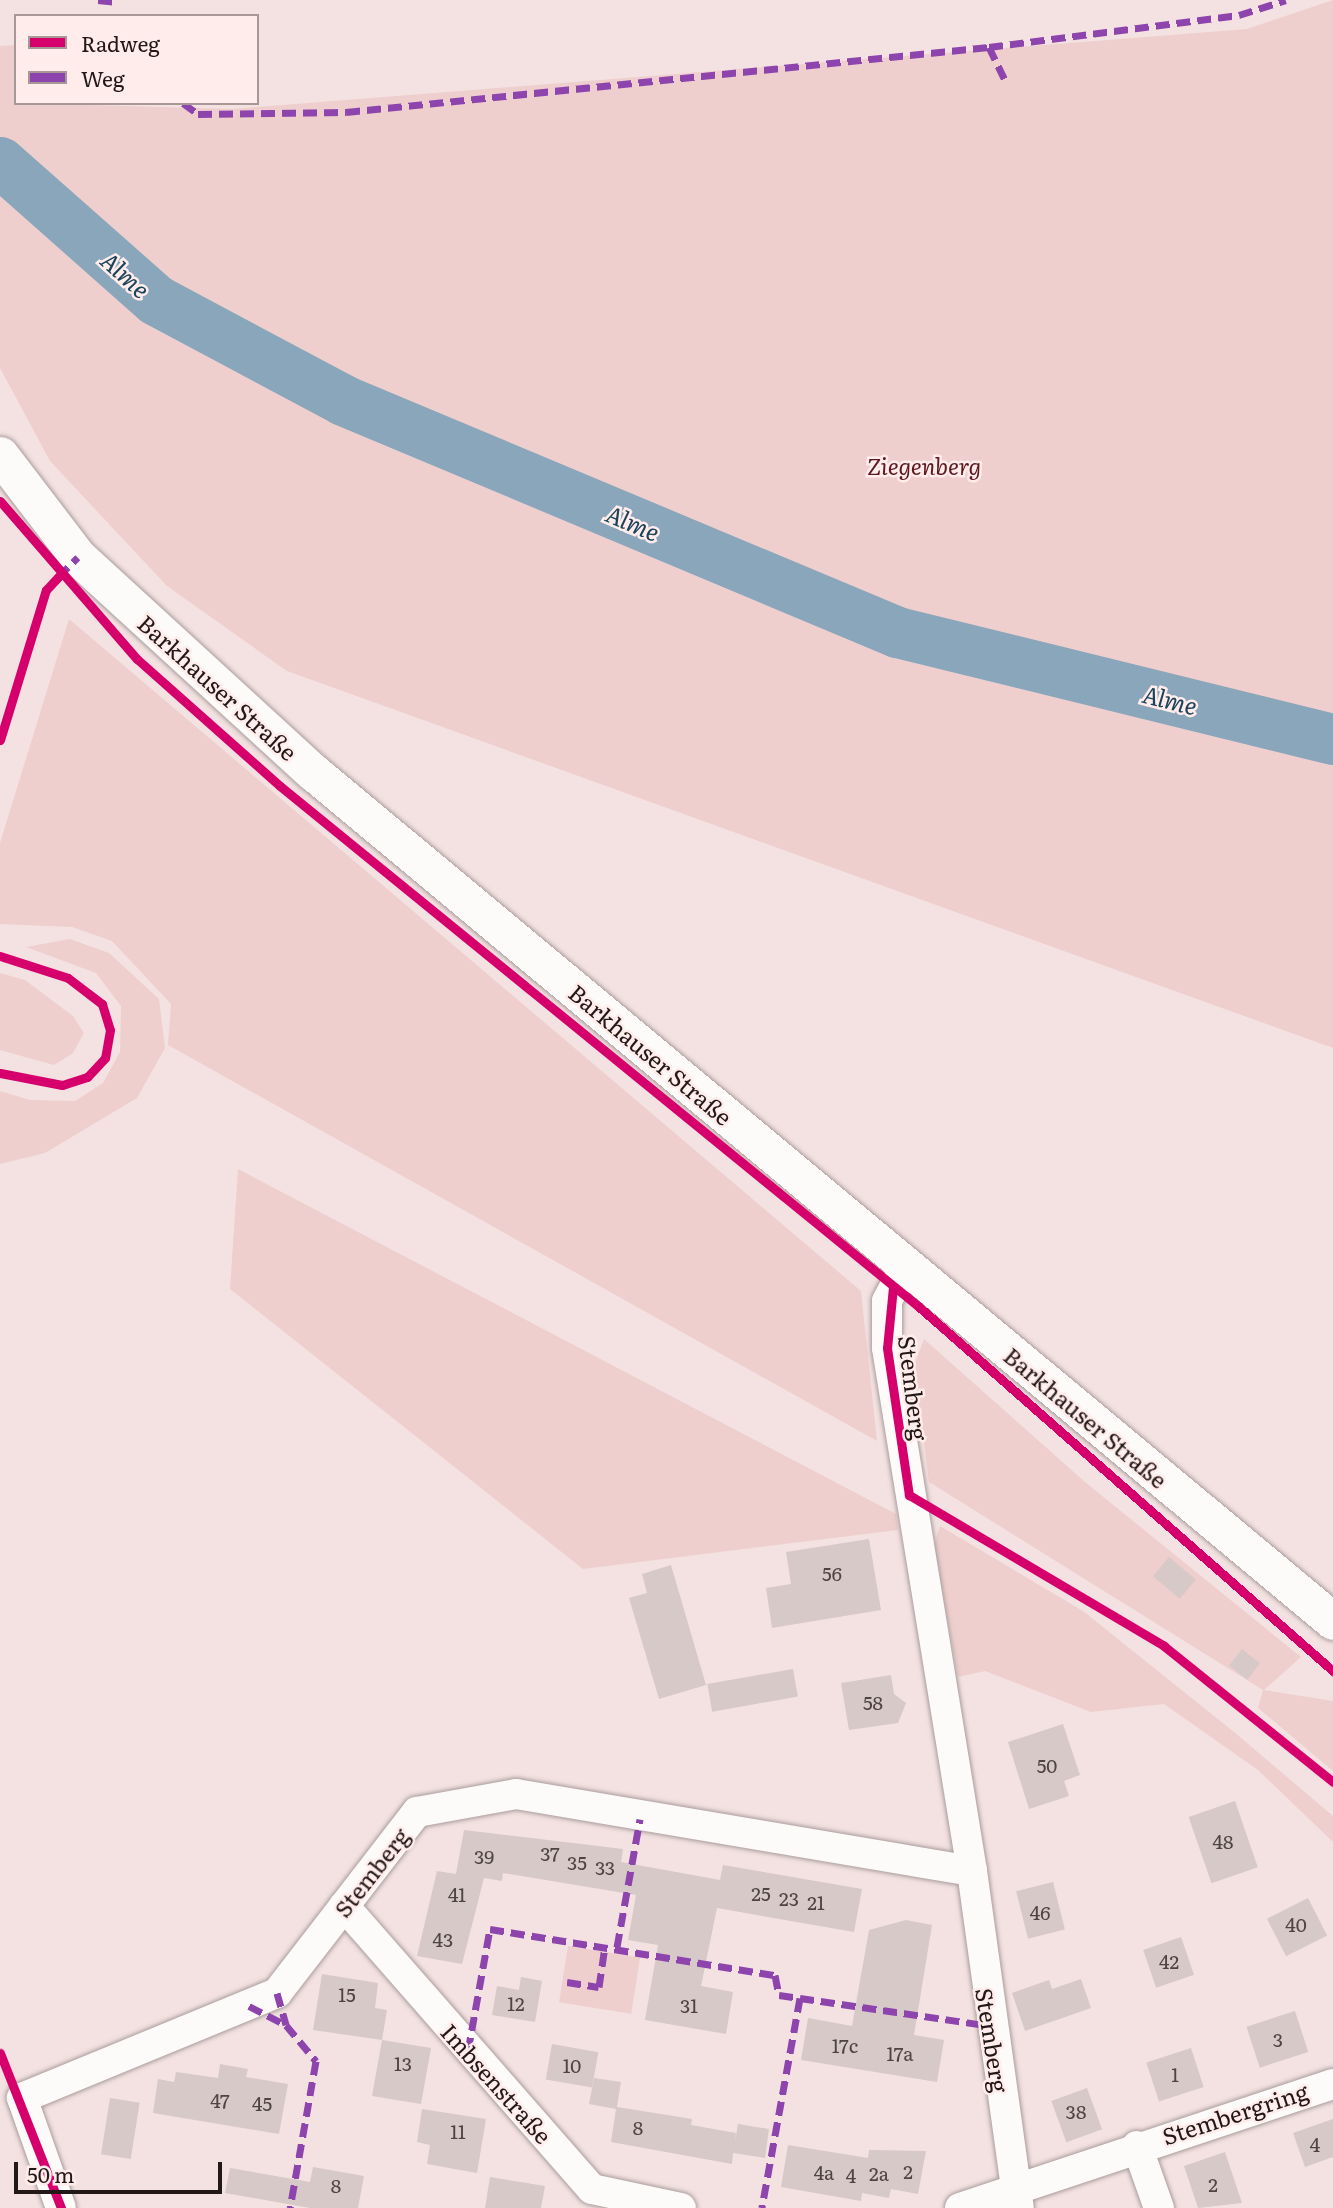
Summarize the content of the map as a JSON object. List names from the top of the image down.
{
  "streets": {
    "street": [
      "Barkhauser Straße",
      "Stemberg",
      "Imbsenstraße",
      "Stembergring"
    ]
  },
  "crossings": [
    ["Barkhauser Straße", "Stemberg"],
    ["Stemberg", "Imbsenstraße"],
    ["Stemberg", "Stembergring"]
  ],
  "water": ["Alme"],
  "parks": ["Ziegenberg"],
  "house_numbers": [
    "56",
    "58",
    "50",
    "48",
    "37",
    "39",
    "35",
    "33",
    "25",
    "41",
    "23",
    "21",
    "46",
    "40",
    "43",
    "42",
    "15",
    "12",
    "31",
    "3",
    "17c",
    "17a",
    "13",
    "10",
    "1",
    "47",
    "45",
    "38",
    "8",
    "11",
    "4",
    "2",
    "4a",
    "2a",
    "4",
    "2",
    "8"
  ],
  "legend": ["Radweg", "Weg"],
  "scale_bar": "50 m"
}
